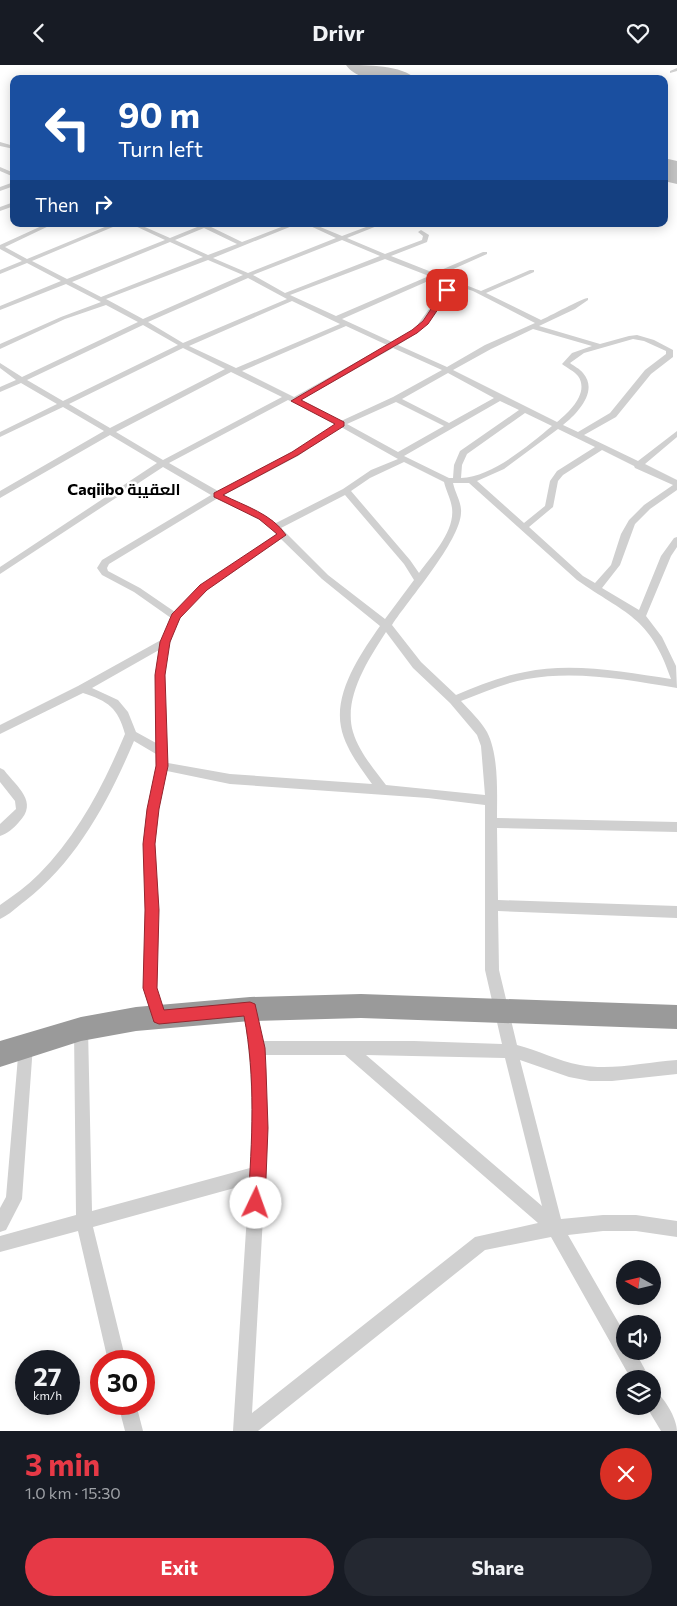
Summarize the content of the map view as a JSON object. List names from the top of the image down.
{
  "districts": ["Caqiibo العقيبة"],
  "north": "left",
  "page": {
    "header": "Drivr",
    "turn": ["90 m", "Turn left"],
    "then": "Then",
    "speed": "27 km/h",
    "limit": "30",
    "heading": ["3 min", "1.0 km · 15:30"],
    "buttons": ["Exit", "Share"]
  }
}
